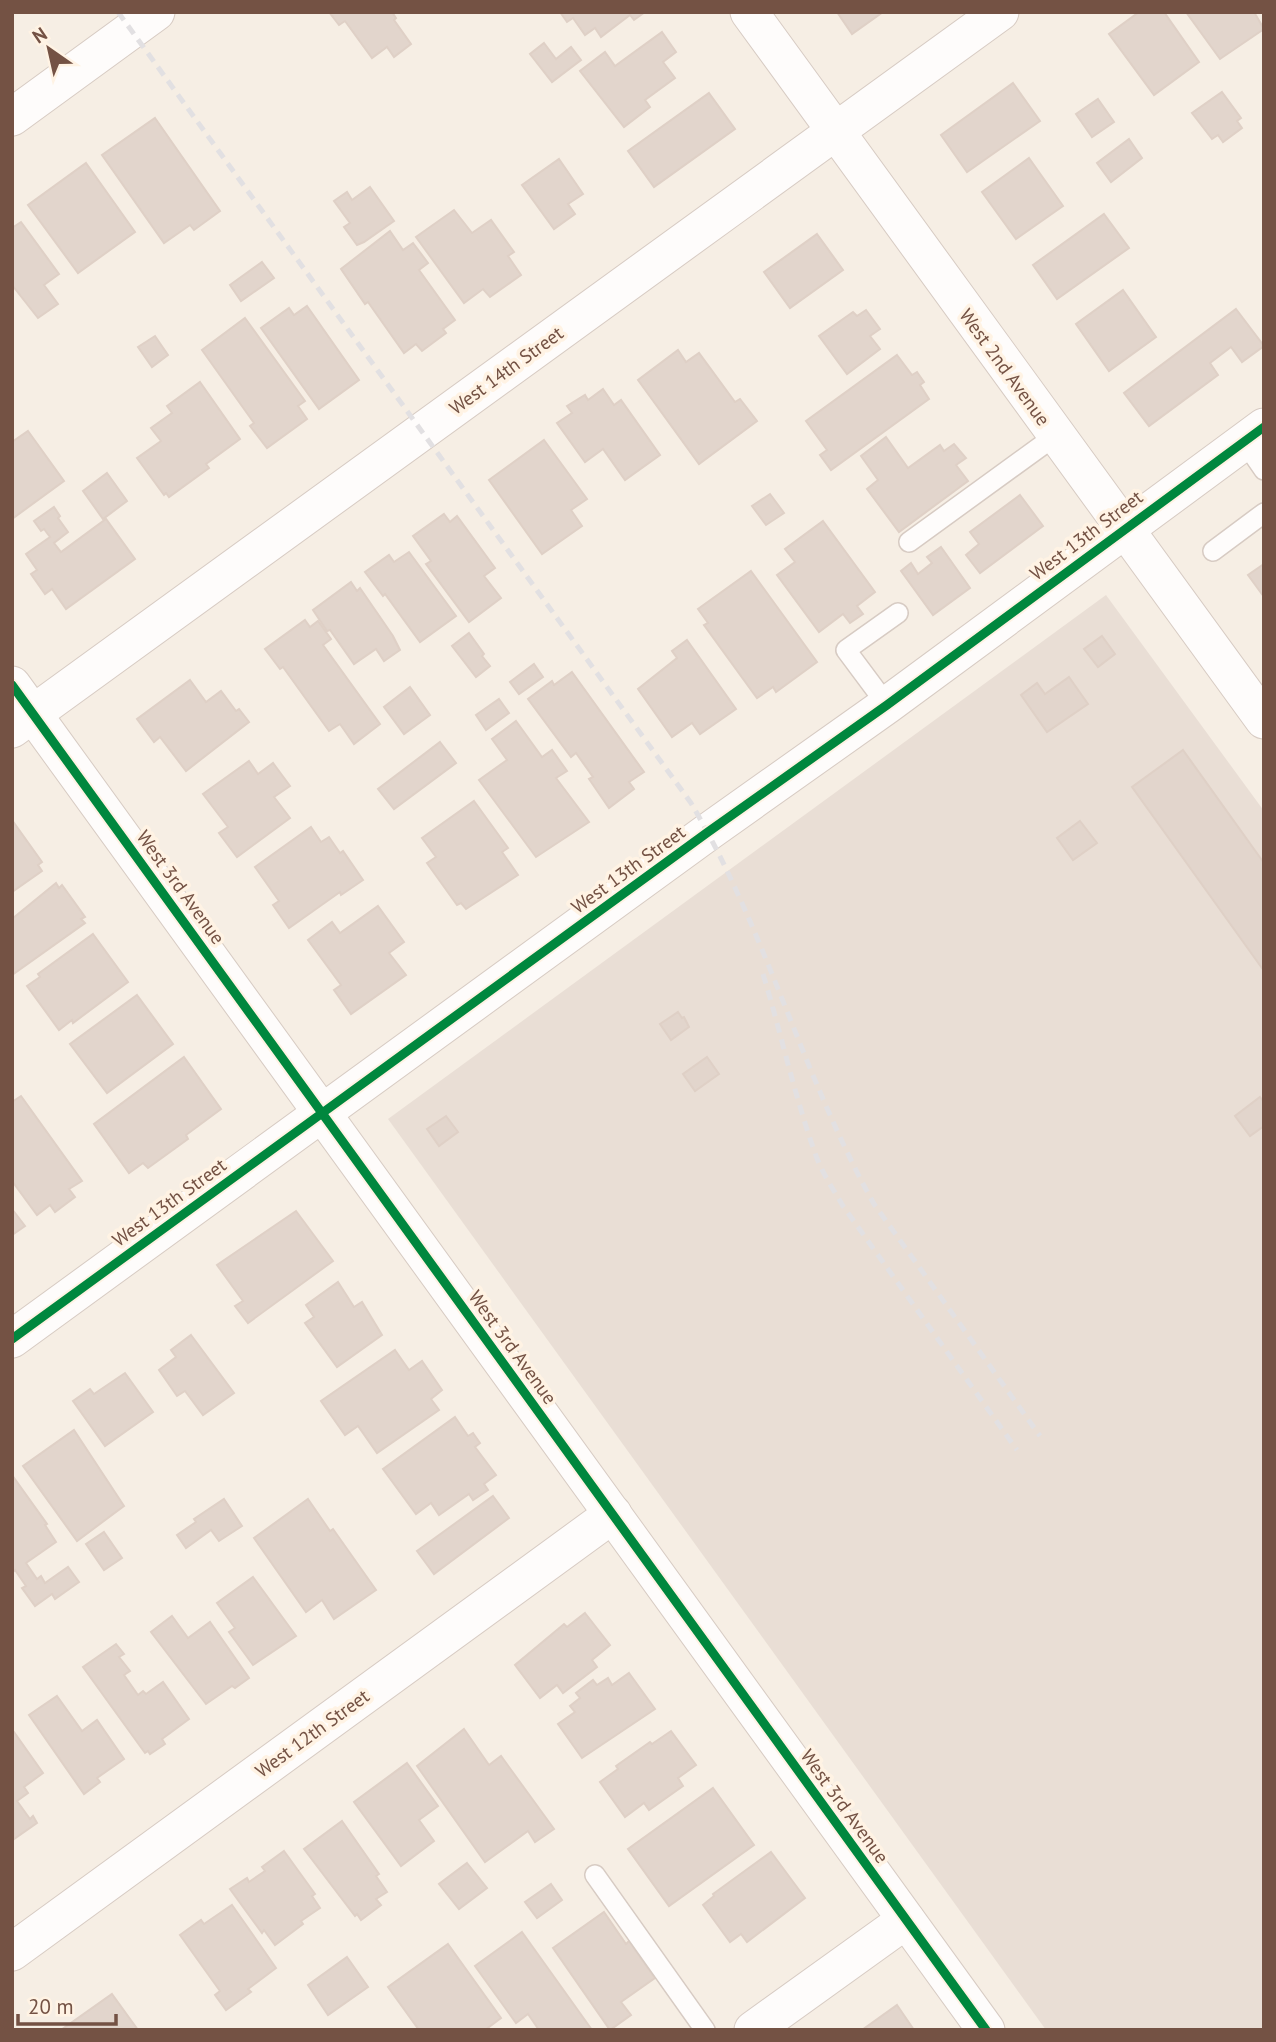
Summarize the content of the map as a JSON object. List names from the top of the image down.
{
  "streets": {
    "street": [
      "West 2nd Avenue",
      "West 14th Street",
      "West 13th Street",
      "West 3rd Avenue",
      "West 12th Street"
    ]
  },
  "crossings": [
    ["West 2nd Avenue", "West 14th Street"],
    ["West 2nd Avenue", "West 13th Street"],
    ["West 14th Street", "West 3rd Avenue"],
    ["West 13th Street", "West 3rd Avenue"],
    ["West 3rd Avenue", "West 12th Street"]
  ],
  "scale_bar": "20 m",
  "north": "top left"
}
